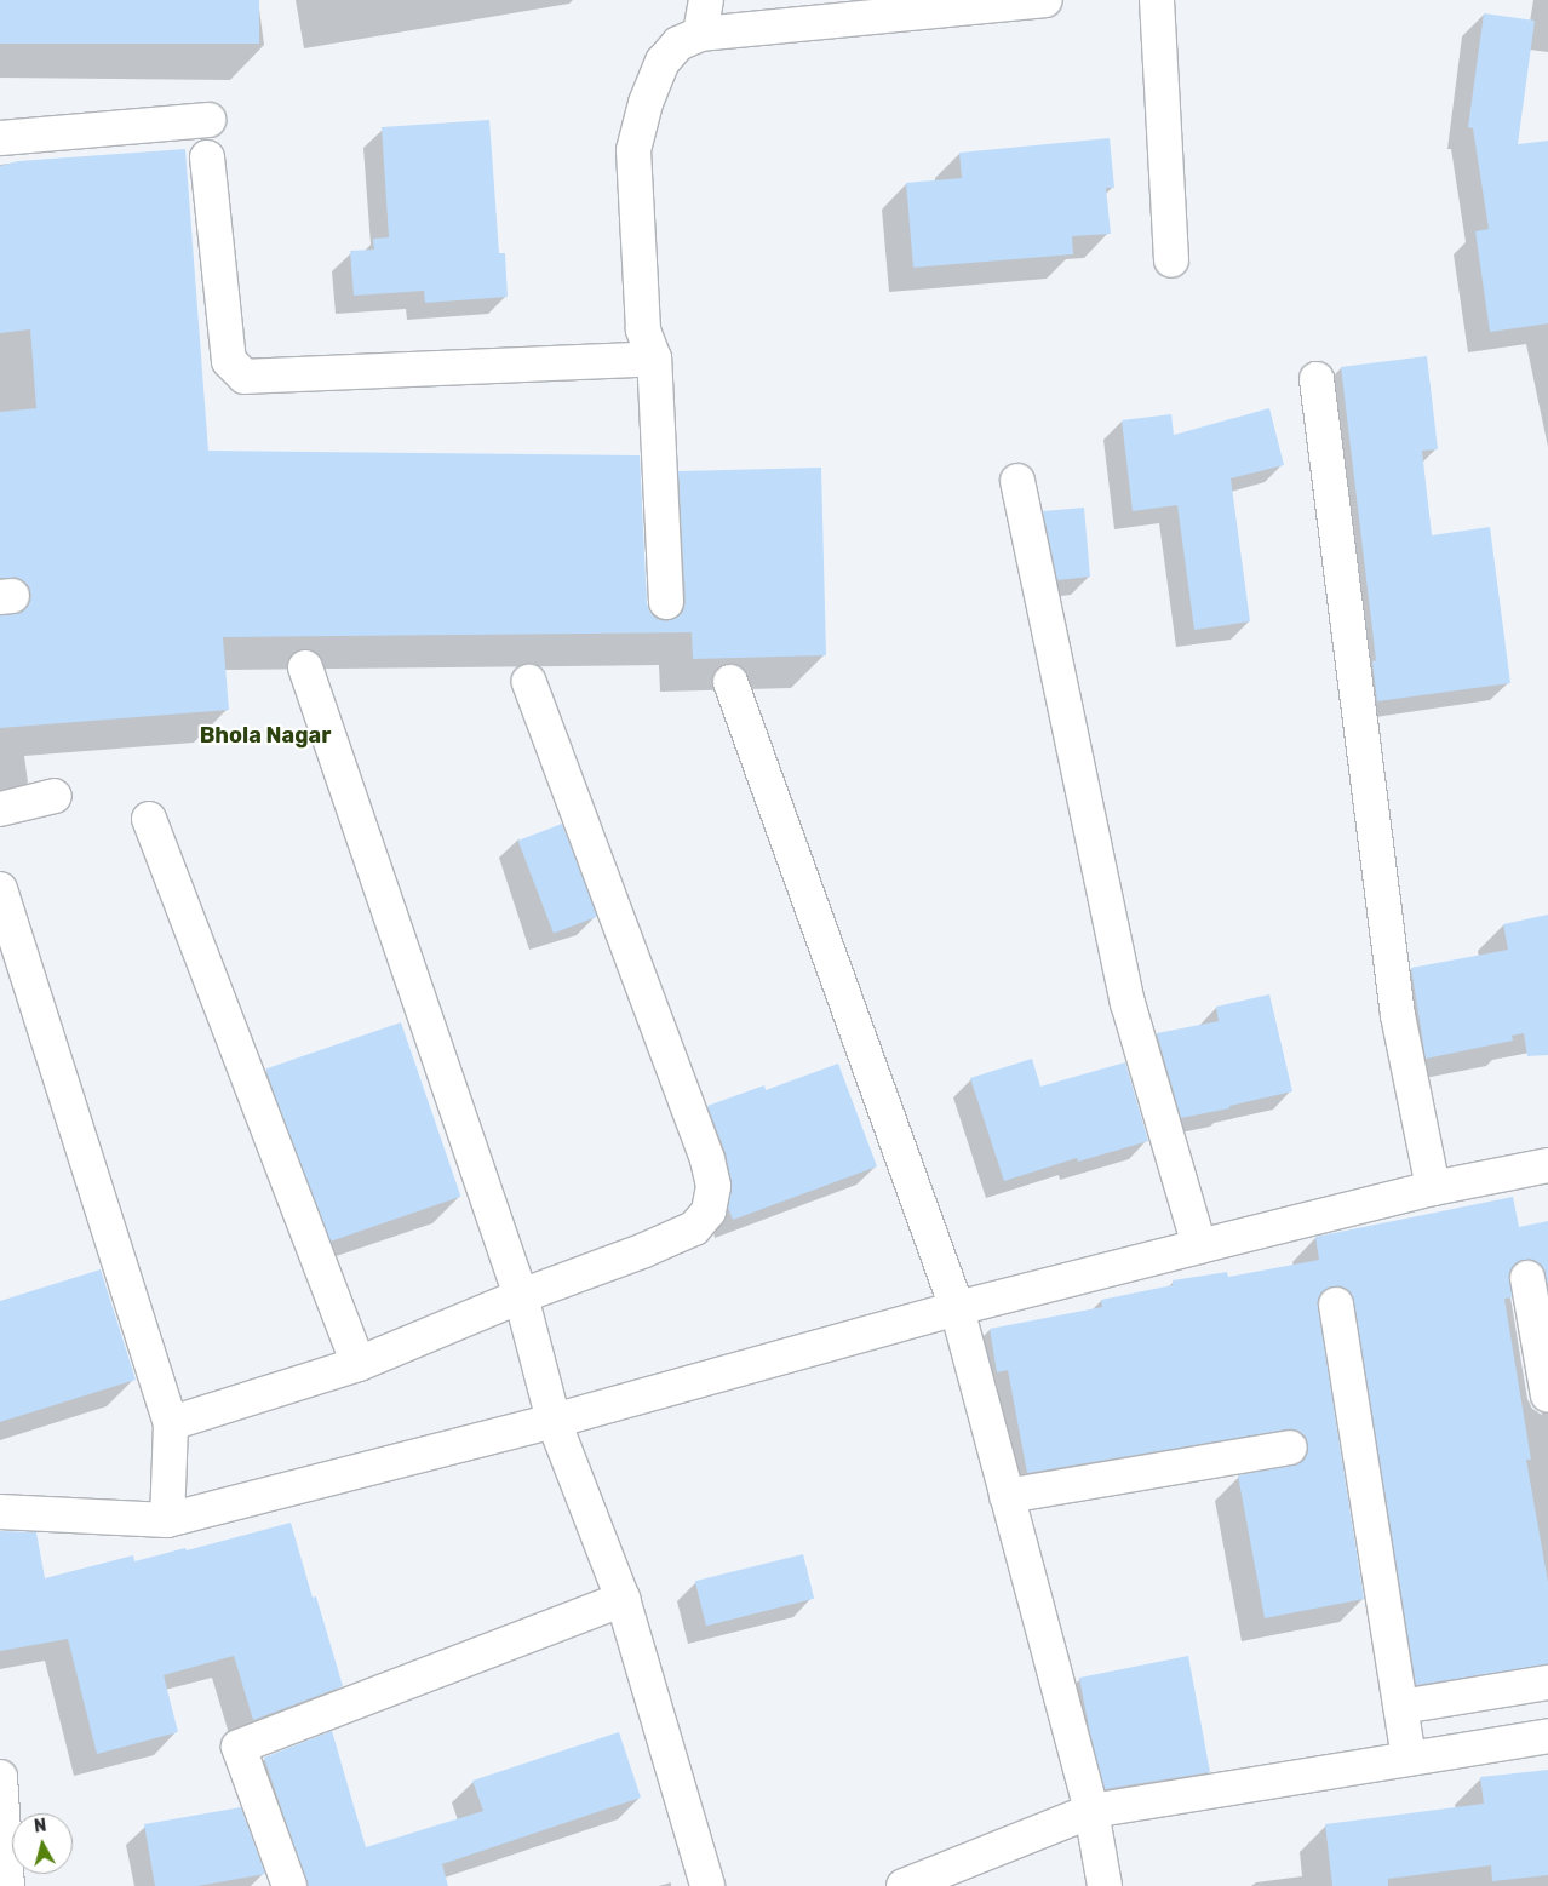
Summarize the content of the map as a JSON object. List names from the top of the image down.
{
  "districts": ["Bhola Nagar"],
  "north": "top"
}
